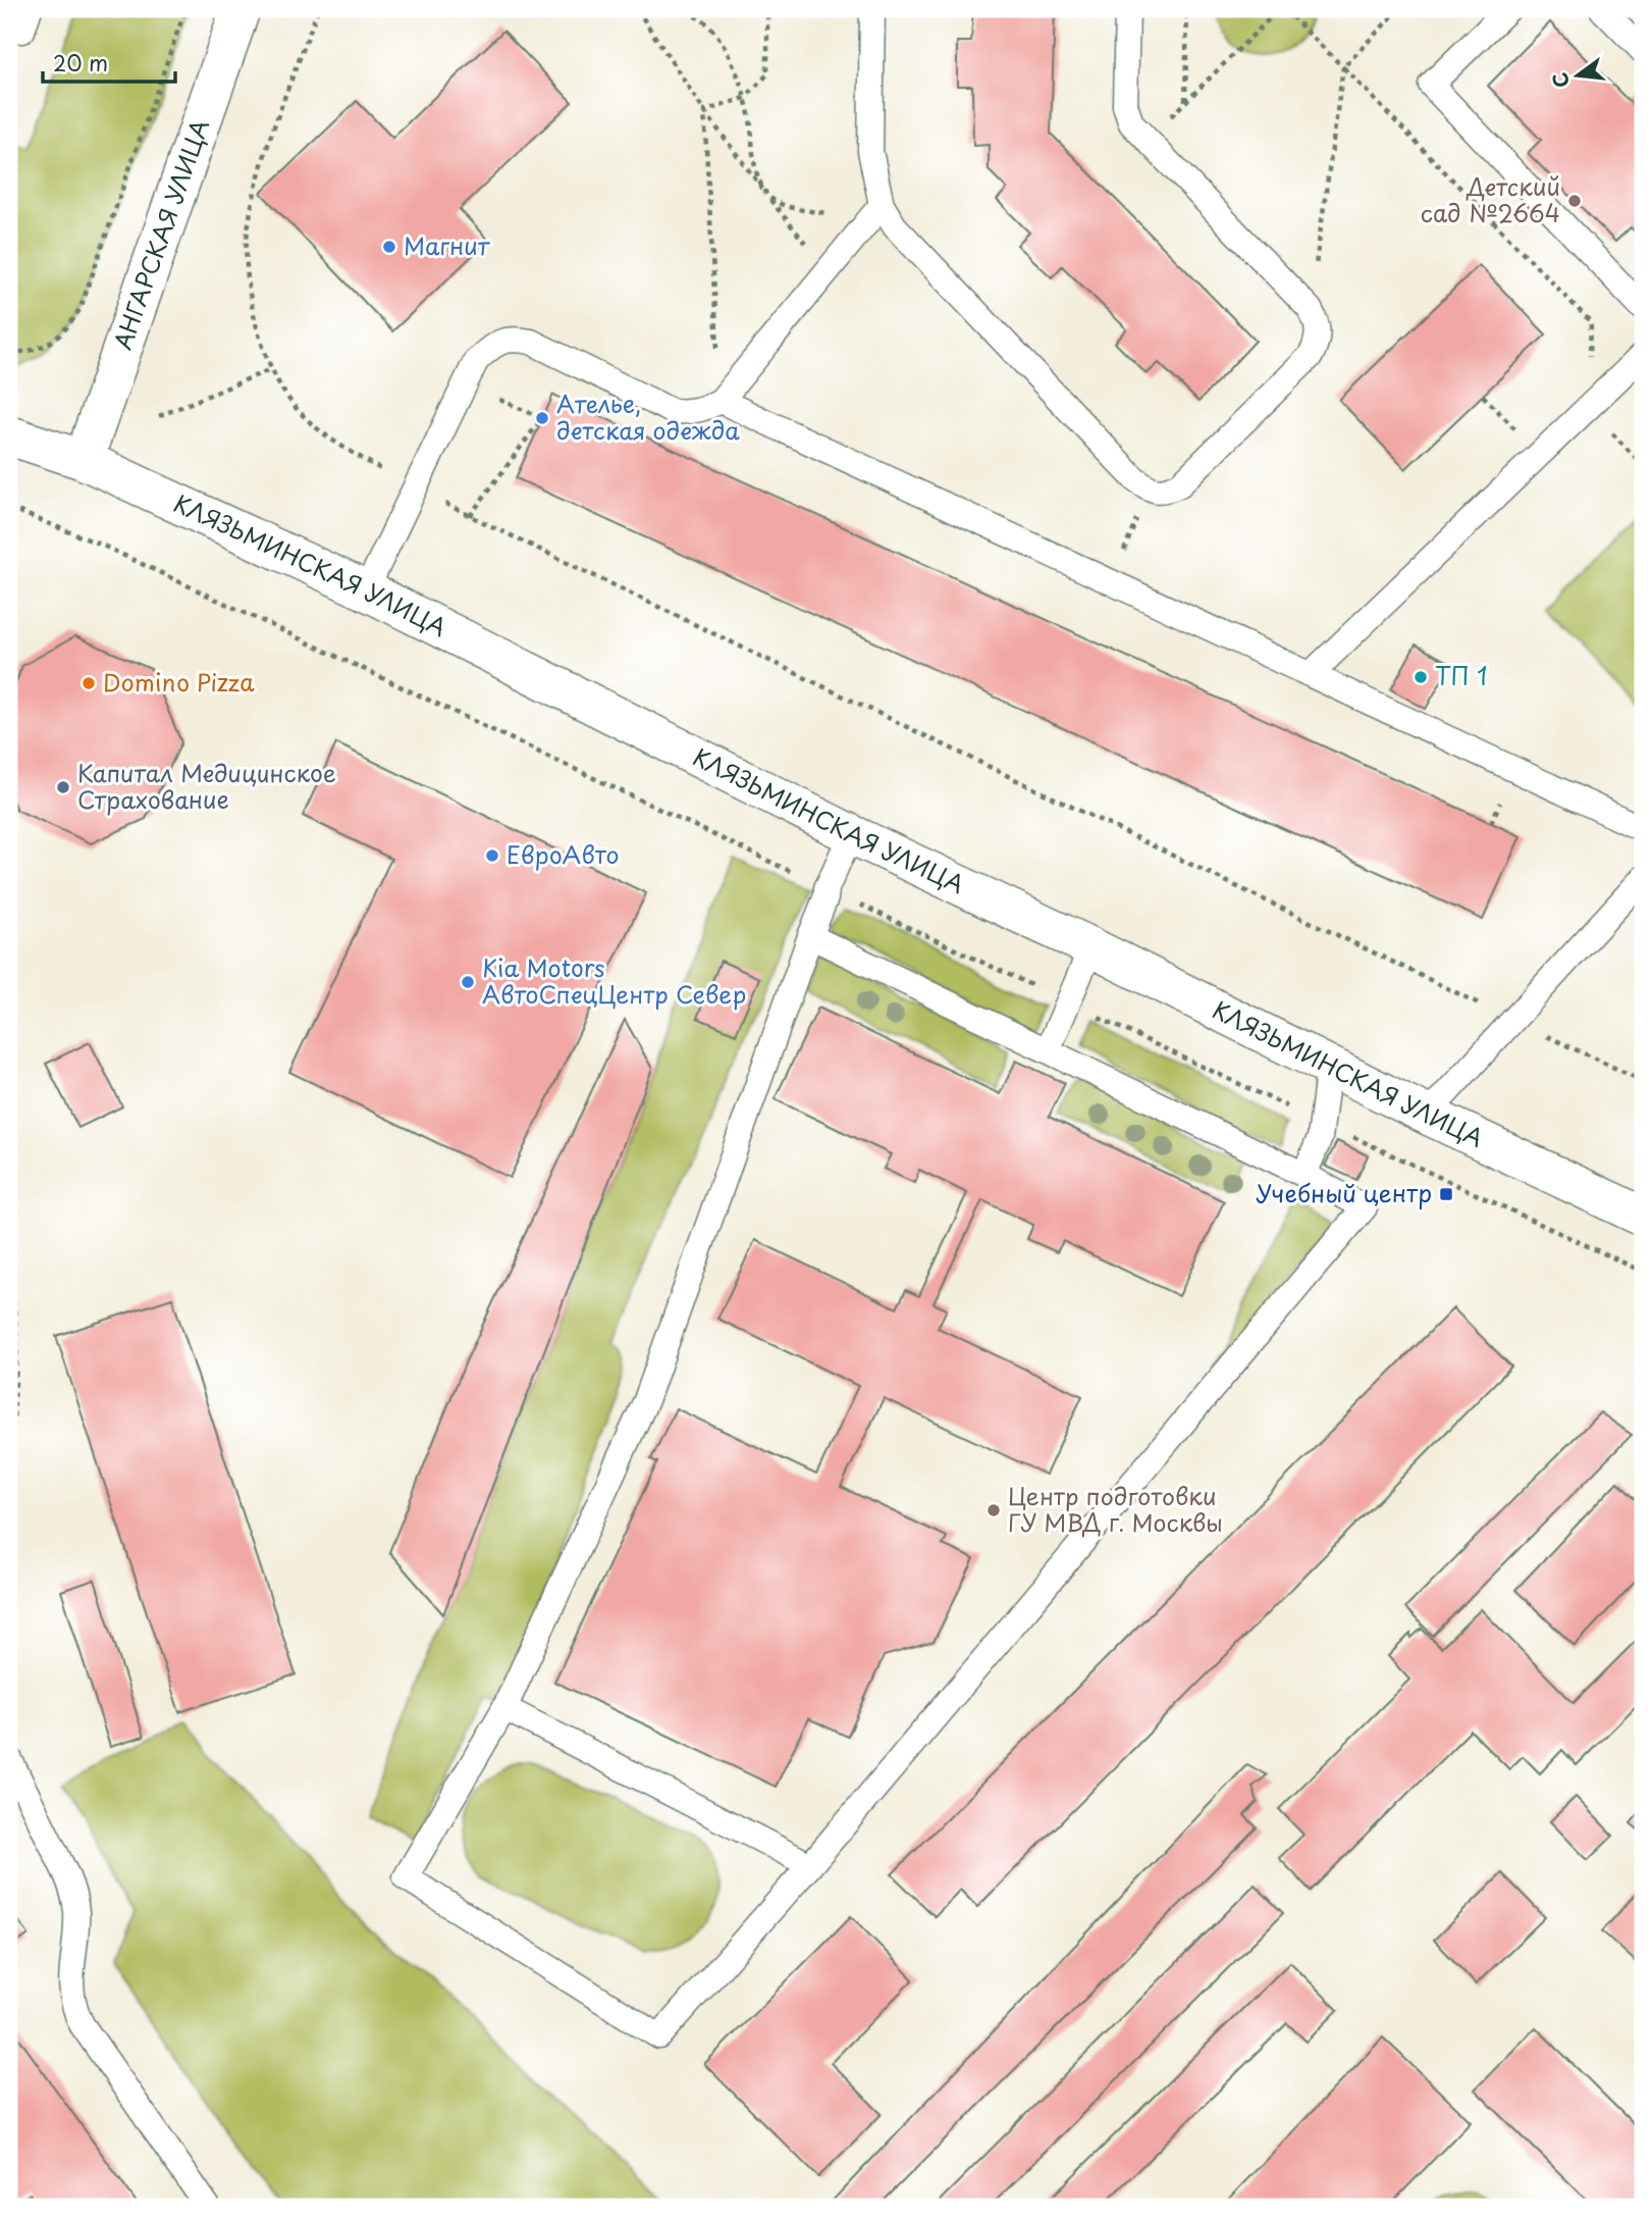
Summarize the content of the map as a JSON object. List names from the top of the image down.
{
  "streets": {
    "street": ["АНГАРСКАЯ УЛИЦА", "КЛЯЗЬМИНСКАЯ УЛИЦА"]
  },
  "crossings": [
    ["АНГАРСКАЯ УЛИЦА", "КЛЯЗЬМИНСКАЯ УЛИЦА"]
  ],
  "places": {
    "other": [
      "Детский сад №2664",
      "Магнит",
      "Ателье, детская одежда",
      "ТП 1",
      "Domino Pizza",
      "Капитал Медицинское Страхование",
      "ЕвроАвто",
      "Kia Motors АвтоСпецЦентр Север",
      "Центр подготовки ГУ МВД г. Москвы"
    ],
    "transit": ["Учебный центр"]
  },
  "scale_bar": "20 m",
  "north": "left"
}
